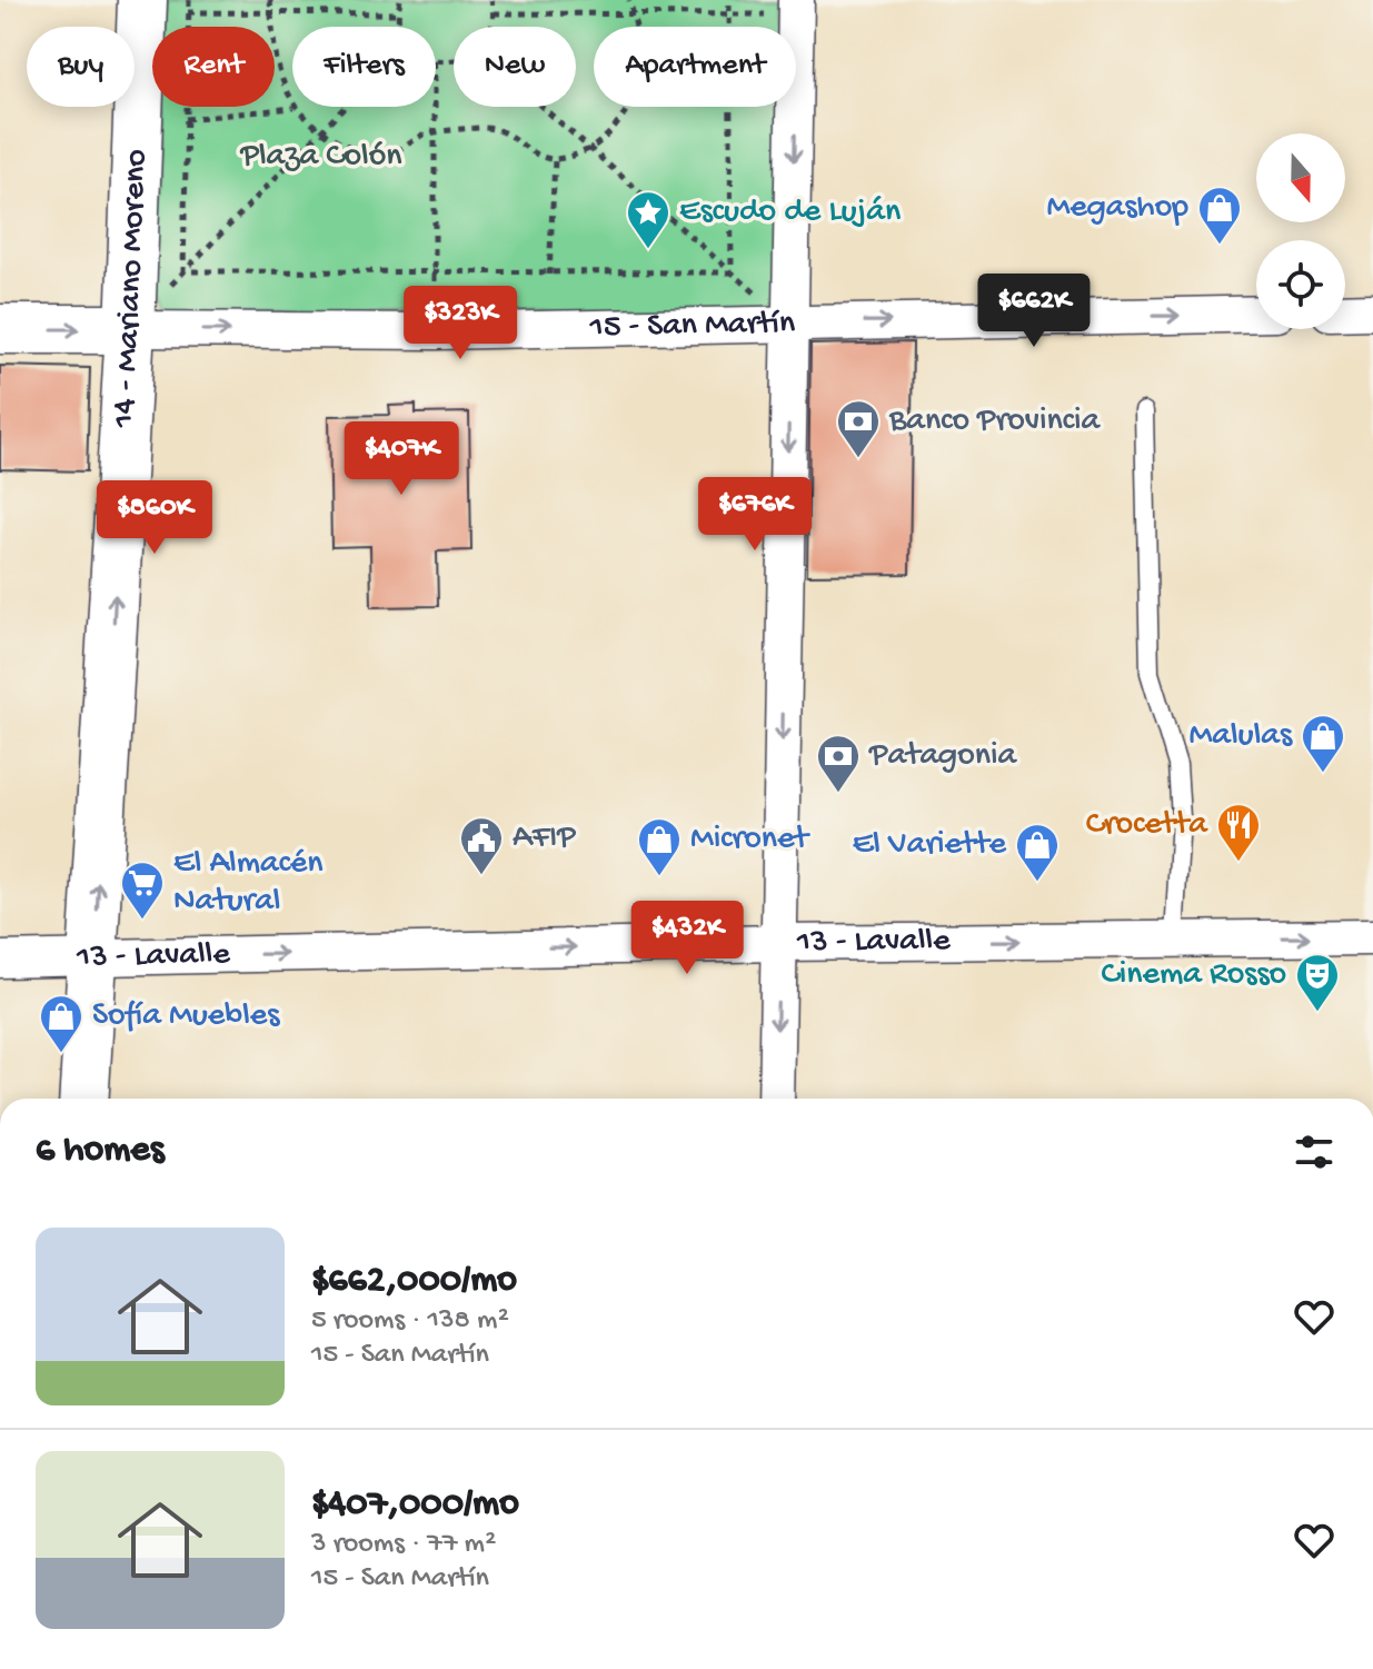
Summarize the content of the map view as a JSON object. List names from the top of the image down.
{
  "streets": {
    "street": ["14 - Mariano Moreno", "15 - San Martín", "13 - Lavalle"]
  },
  "crossings": [
    ["14 - Mariano Moreno", "15 - San Martín"],
    ["14 - Mariano Moreno", "13 - Lavalle"]
  ],
  "one_way": ["14 - Mariano Moreno", "15 - San Martín", "13 - Lavalle"],
  "parks": ["Plaza Colón"],
  "places": {
    "shop": [
      "Megashop",
      "Malulas",
      "Micronet",
      "El Variette",
      "Sofía Muebles"
    ],
    "place": ["Escudo de Luján"],
    "bank": ["Banco Provincia", "Patagonia"],
    "restaurant": ["Crocetta"],
    "public building": ["AFIP"],
    "supermarket": ["El Almacén Natural"],
    "theatre": ["Cinema Rosso"]
  },
  "north": "bottom",
  "page": {
    "chip": [
      "Buy",
      "Rent",
      "Filters",
      "New",
      "Apartment"
    ],
    "price": [
      "$662K",
      "$323K",
      "$407K",
      "$676K",
      "$860K",
      "$432K"
    ],
    "heading": "6 homes",
    "list": [
      {
        "name": "$662,000/mo",
        "note": "5 rooms · 138 m² · 15 - San Martín"
      },
      {
        "name": "$407,000/mo",
        "note": "3 rooms · 77 m² · 15 - San Martín"
      }
    ]
  }
}
